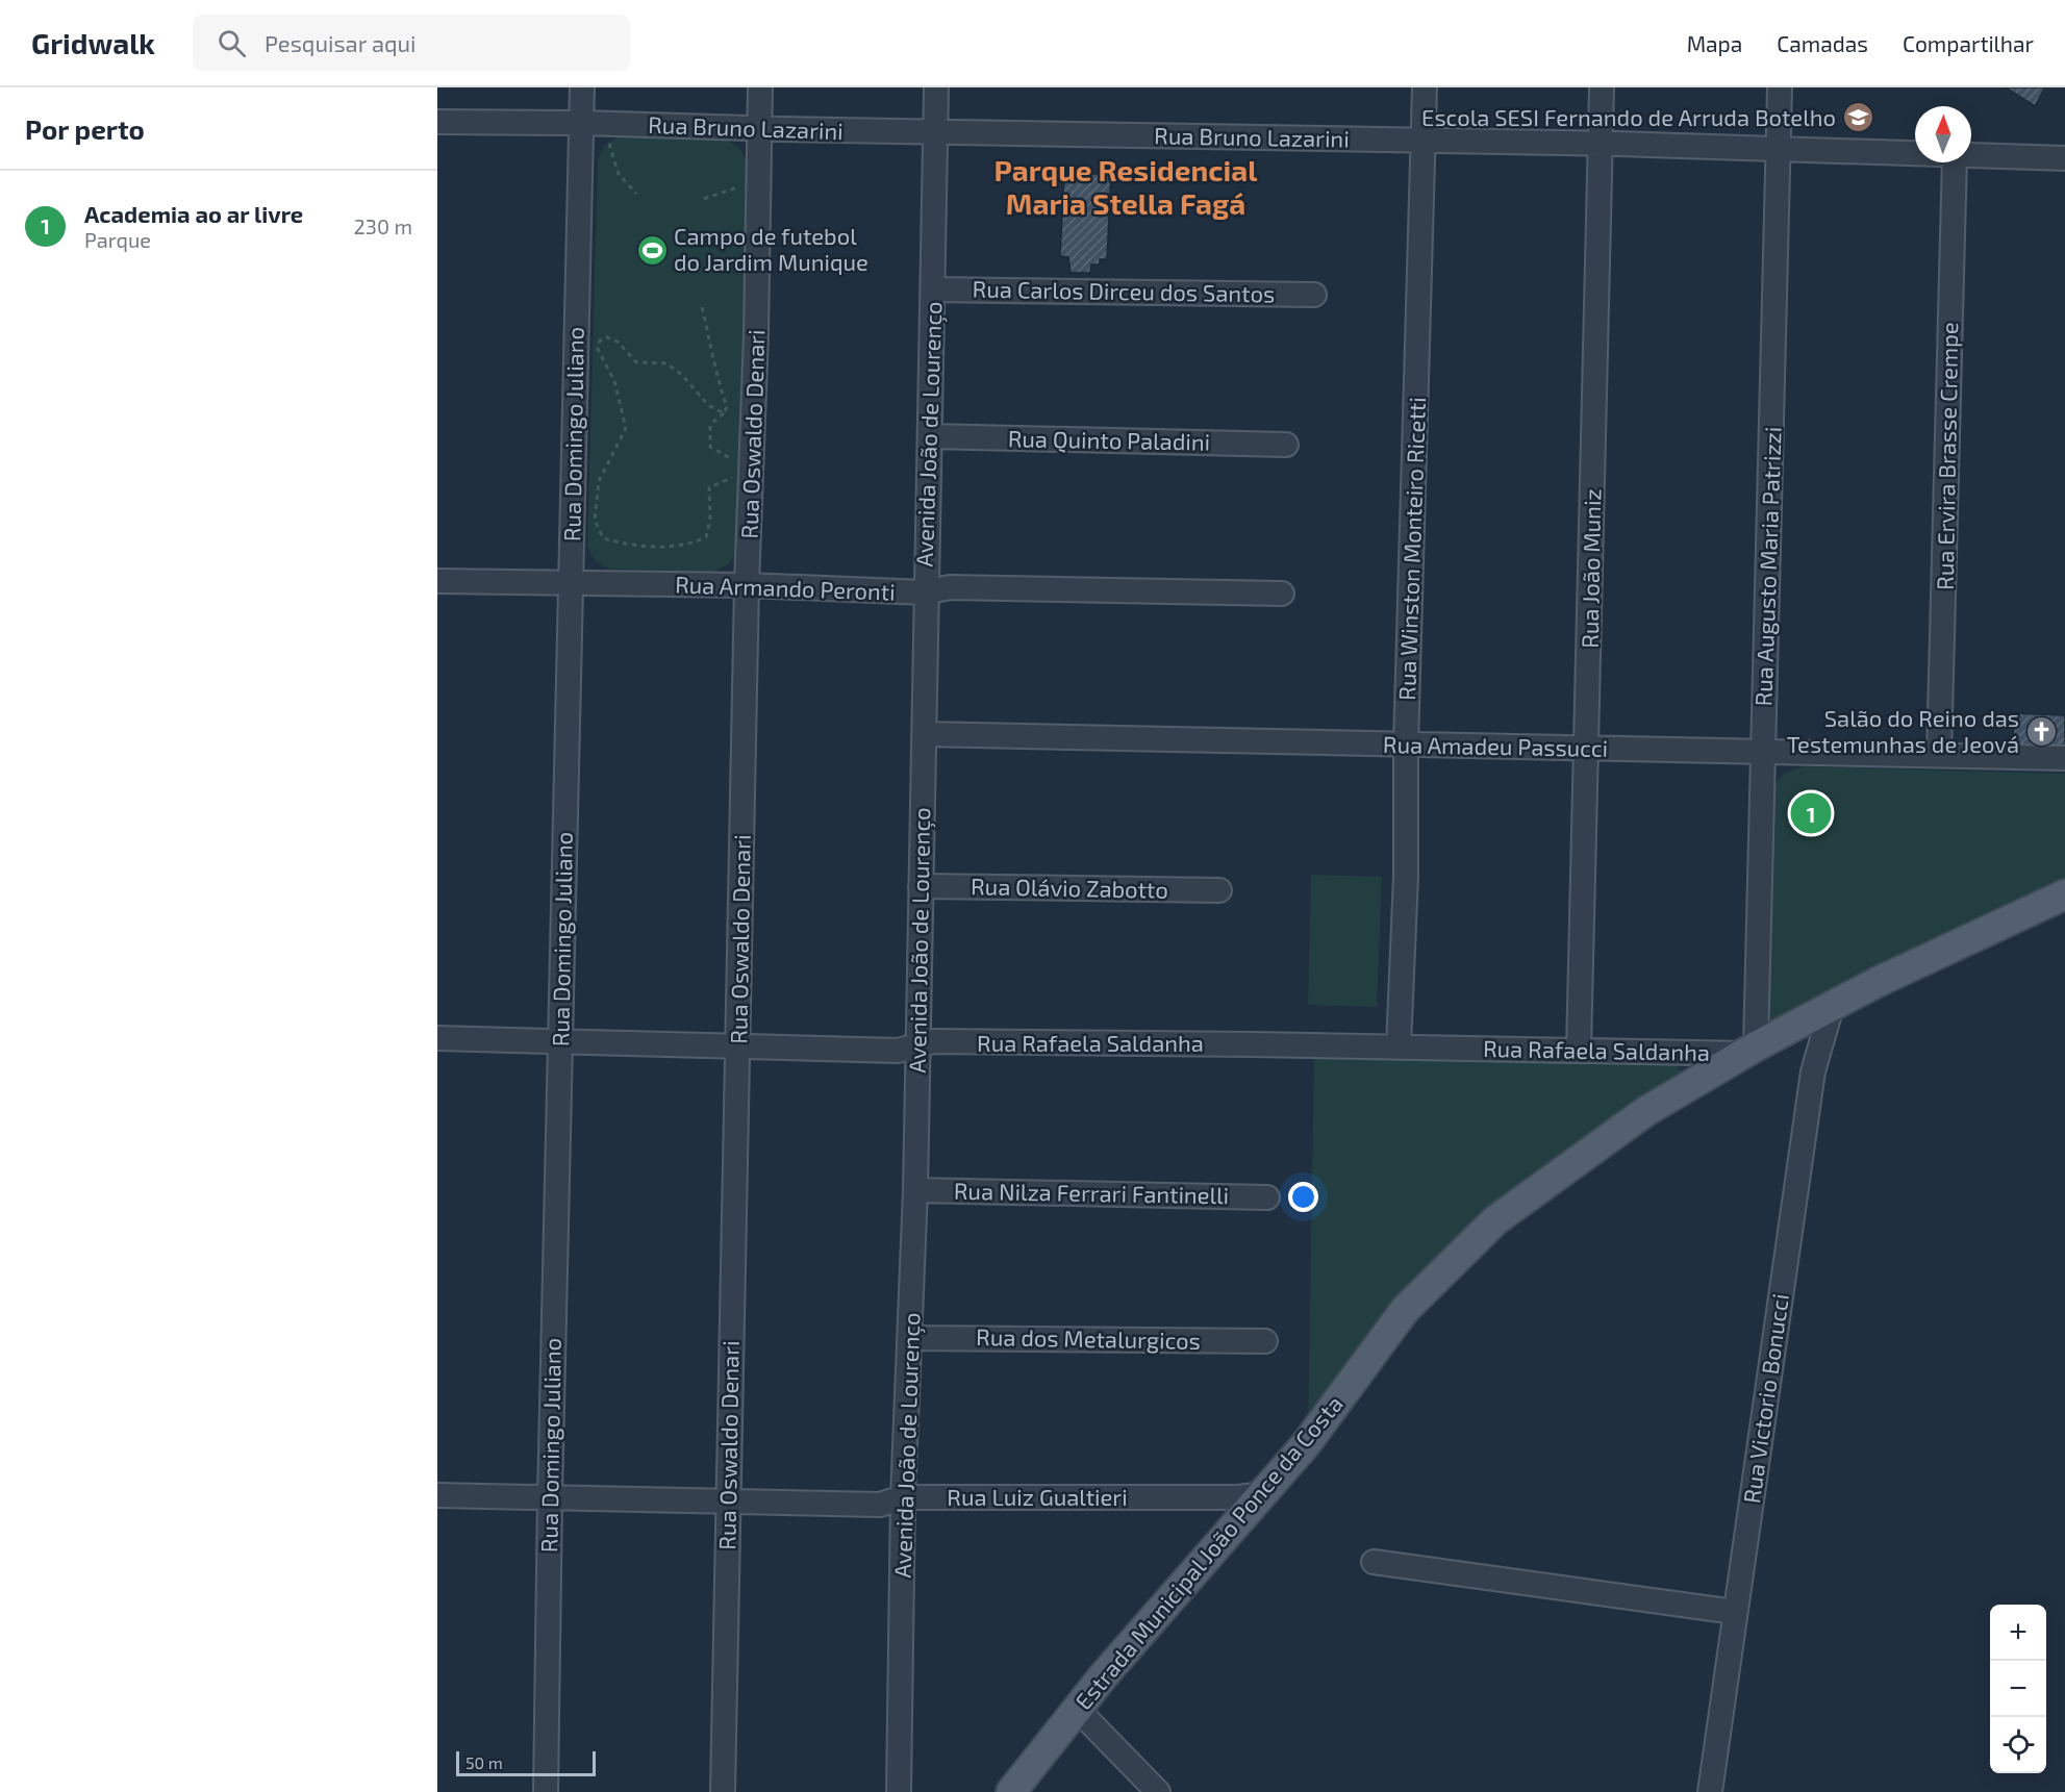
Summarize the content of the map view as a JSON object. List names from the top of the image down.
{
  "streets": {
    "main road": ["Estrada Municipal João Ponce da Costa"],
    "street": [
      "Rua Bruno Lazarini",
      "Rua Carlos Dirceu dos Santos",
      "Rua Domingo Juliano",
      "Rua Oswaldo Denari",
      "Avenida João de Lourenço",
      "Rua Quinto Paladini",
      "Rua Ervira Brasse Crempe",
      "Rua Winston Monteiro Ricetti",
      "Rua Augusto Maria Patrizzi",
      "Rua João Muniz",
      "Rua Armando Peronti",
      "Rua Amadeu Passucci",
      "Rua Olávio Zabotto",
      "Rua Rafaela Saldanha",
      "Rua Nilza Ferrari Fantinelli",
      "Rua dos Metalurgicos",
      "Rua Victorio Bonucci",
      "Rua Luiz Gualtieri"
    ]
  },
  "crossings": [
    ["Rua Bruno Lazarini", "Rua Domingo Juliano"],
    ["Rua Bruno Lazarini", "Rua Oswaldo Denari"],
    ["Rua Bruno Lazarini", "Avenida João de Lourenço"],
    ["Rua Bruno Lazarini", "Rua Winston Monteiro Ricetti"],
    ["Rua Bruno Lazarini", "Rua Augusto Maria Patrizzi"],
    ["Rua Bruno Lazarini", "Rua João Muniz"],
    ["Rua Carlos Dirceu dos Santos", "Avenida João de Lourenço"],
    ["Rua Domingo Juliano", "Rua Armando Peronti"],
    ["Rua Domingo Juliano", "Rua Rafaela Saldanha"],
    ["Rua Domingo Juliano", "Rua Luiz Gualtieri"],
    ["Rua Oswaldo Denari", "Rua Armando Peronti"],
    ["Rua Oswaldo Denari", "Rua Rafaela Saldanha"],
    ["Rua Oswaldo Denari", "Rua Luiz Gualtieri"],
    ["Avenida João de Lourenço", "Rua Quinto Paladini"],
    ["Avenida João de Lourenço", "Rua Armando Peronti"],
    ["Avenida João de Lourenço", "Rua Amadeu Passucci"],
    ["Avenida João de Lourenço", "Rua Olávio Zabotto"],
    ["Avenida João de Lourenço", "Rua Rafaela Saldanha"],
    ["Avenida João de Lourenço", "Rua Nilza Ferrari Fantinelli"],
    ["Avenida João de Lourenço", "Rua dos Metalurgicos"],
    ["Avenida João de Lourenço", "Rua Luiz Gualtieri"],
    ["Rua Ervira Brasse Crempe", "Rua Amadeu Passucci"],
    ["Rua Winston Monteiro Ricetti", "Rua Amadeu Passucci"],
    ["Rua Winston Monteiro Ricetti", "Rua Rafaela Saldanha"],
    ["Rua Augusto Maria Patrizzi", "Rua Amadeu Passucci"],
    ["Rua Augusto Maria Patrizzi", "Rua Rafaela Saldanha"],
    ["Rua Augusto Maria Patrizzi", "Estrada Municipal João Ponce da Costa"],
    ["Rua João Muniz", "Rua Amadeu Passucci"],
    ["Rua João Muniz", "Rua Rafaela Saldanha"],
    ["Rua Rafaela Saldanha", "Estrada Municipal João Ponce da Costa"],
    ["Rua Victorio Bonucci", "Estrada Municipal João Ponce da Costa"],
    ["Rua Luiz Gualtieri", "Estrada Municipal João Ponce da Costa"]
  ],
  "districts": ["Parque Residencial Maria Stella Fagá"],
  "places": {
    "school or university": ["Escola SESI Fernando de Arruda Botelho"],
    "sports": ["Campo de futebol do Jardim Munique"],
    "church": ["Salão do Reino das Testemunhas de Jeová"]
  },
  "scale_bar": "50 m",
  "north": "top",
  "page": {
    "header": "Gridwalk",
    "search": "Pesquisar aqui",
    "nav": ["Mapa", "Camadas", "Compartilhar"],
    "heading": "Por perto",
    "list": [
      {
        "mark": "1",
        "name": "Academia ao ar livre",
        "note": "Parque",
        "value": "230 m"
      }
    ],
    "pins": "1",
    "map_buttons": ["+", "−"],
    "scale": "50 m"
  }
}
